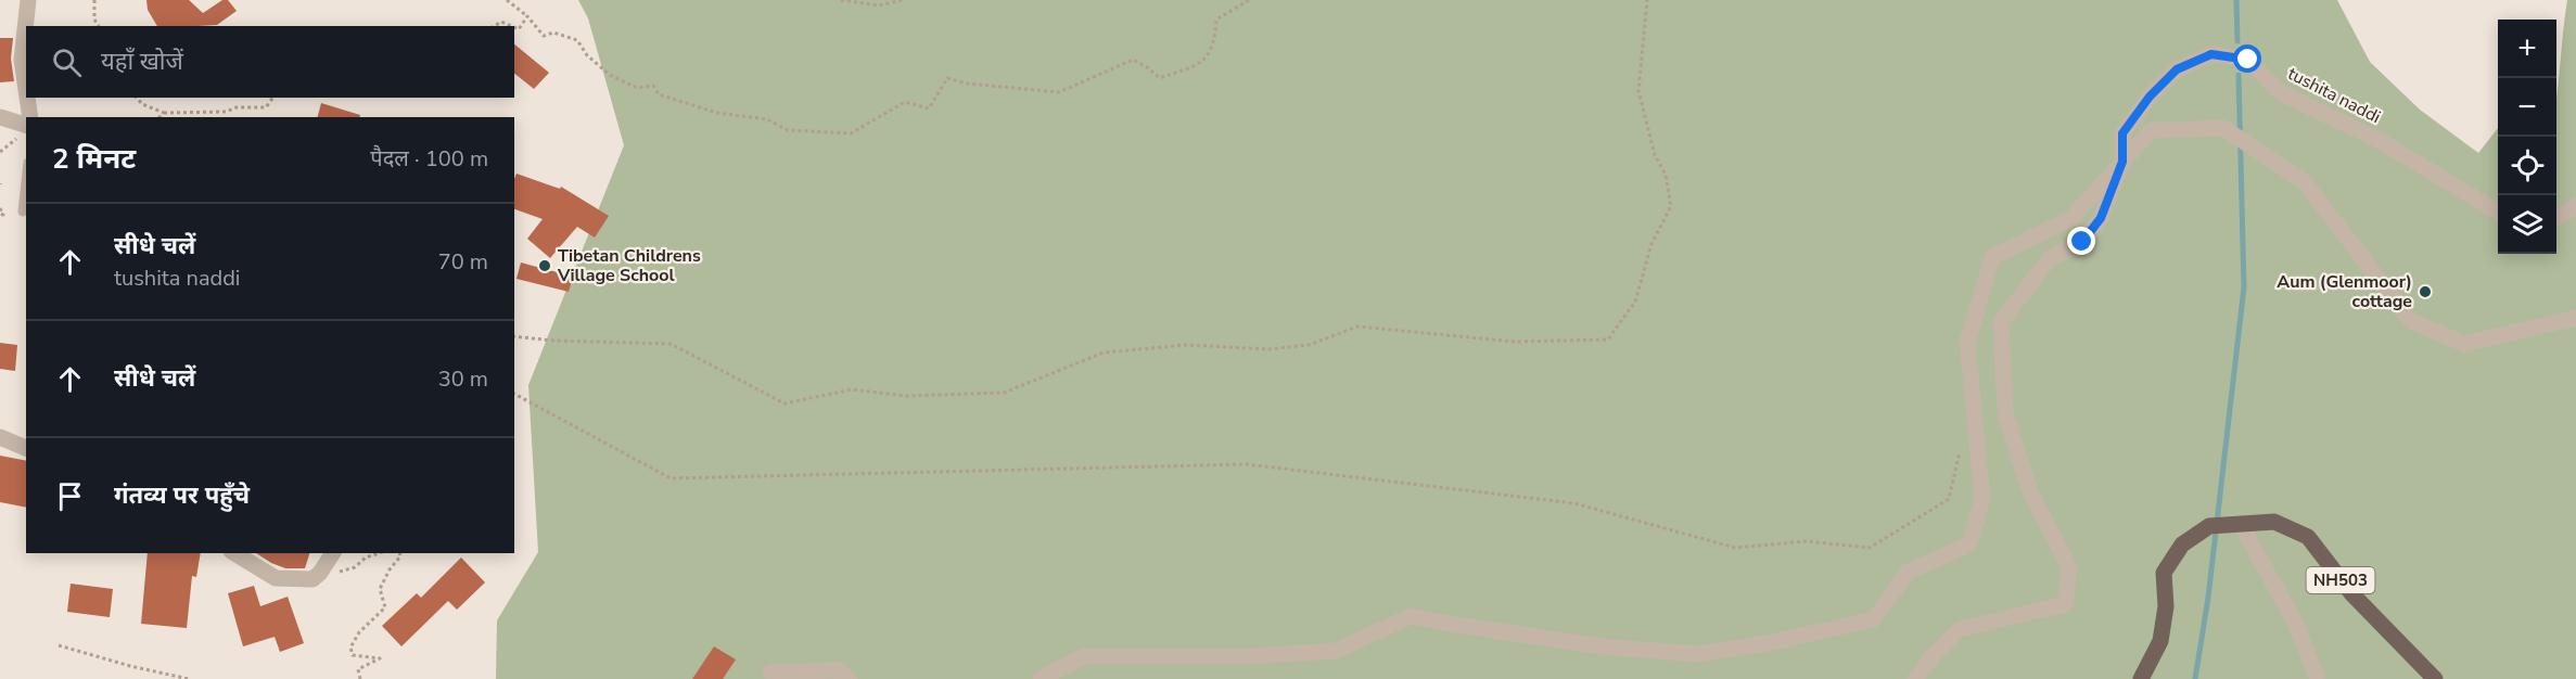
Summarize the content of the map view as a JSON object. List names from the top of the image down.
{
  "streets": {
    "main road": ["NH503"],
    "street": ["tushita naddi"]
  },
  "places": ["Tibetan Childrens Village School", "Aum (Glenmoor) cottage"],
  "page": {
    "map_buttons": ["+", "−"],
    "search": "यहाँ खोजें",
    "heading": ["2 मिनट", "पैदल · 100 m"],
    "list": [
      ["सीधे चलें", "tushita naddi", "70 m"],
      ["सीधे चलें", "30 m"],
      "गंतव्य पर पहुँचे"
    ]
  }
}
